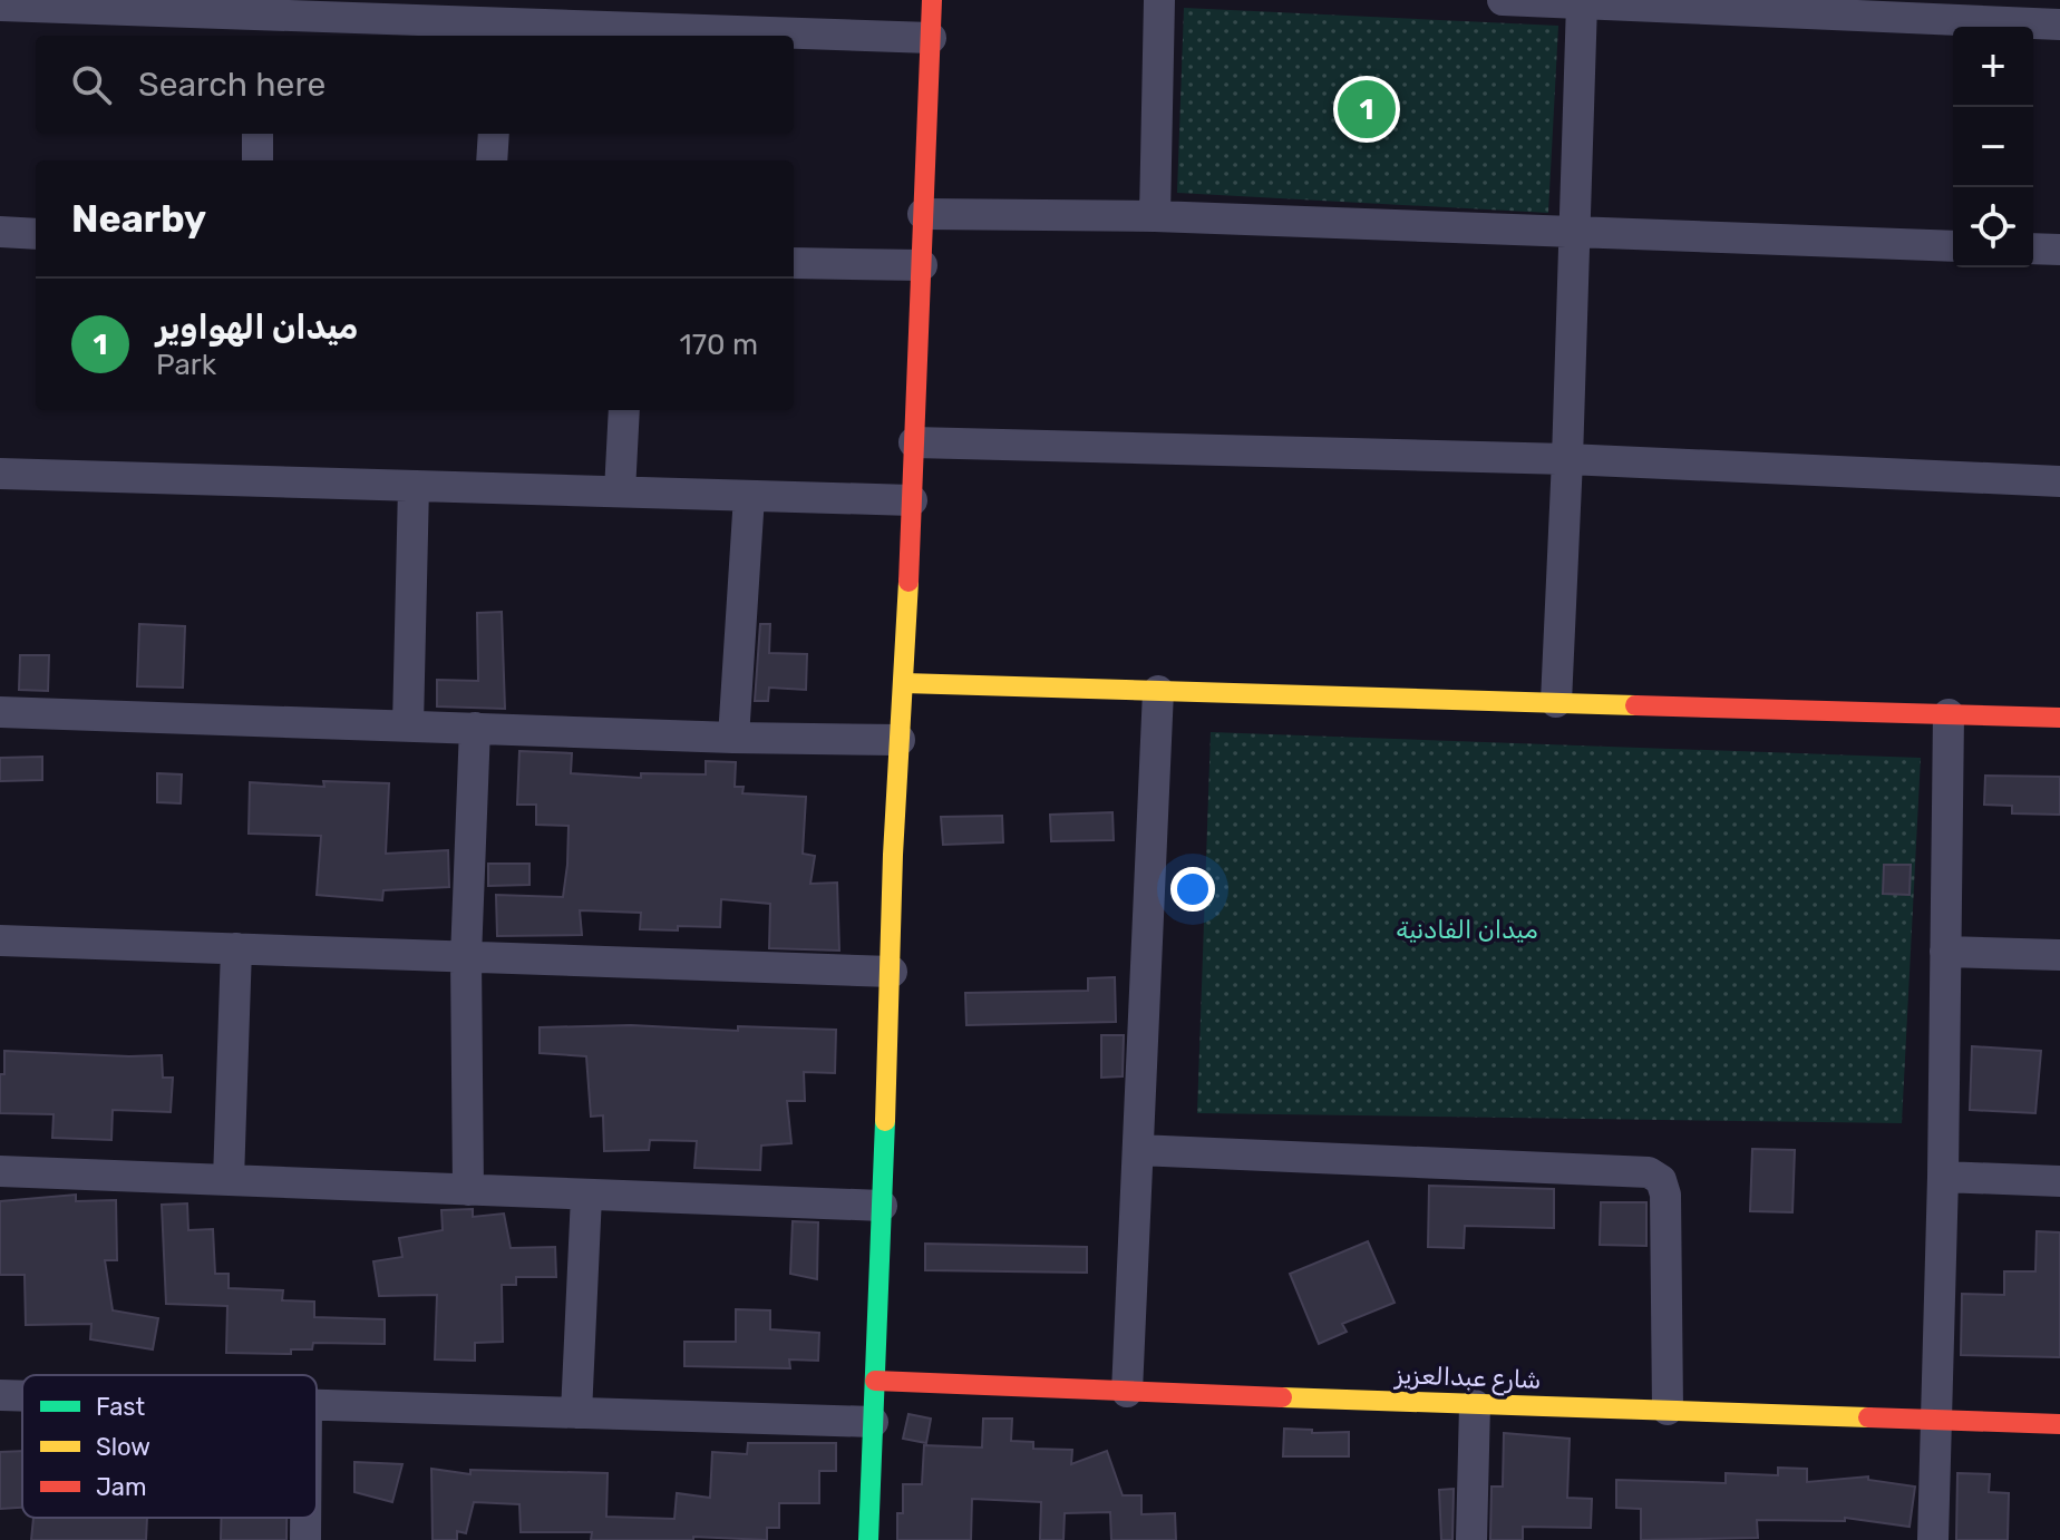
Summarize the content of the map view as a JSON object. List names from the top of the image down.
{
  "streets": {
    "street": ["شارع عبدالعزيز"]
  },
  "parks": ["ميدان الفادنية"],
  "legend": ["Fast", "Slow", "Jam"],
  "page": {
    "map_buttons": ["+", "−"],
    "search": "Search here",
    "pins": "1",
    "heading": "Nearby",
    "list": [
      {
        "mark": "1",
        "name": "ميدان الهواوير",
        "note": "Park",
        "value": "170 m"
      }
    ]
  }
}
